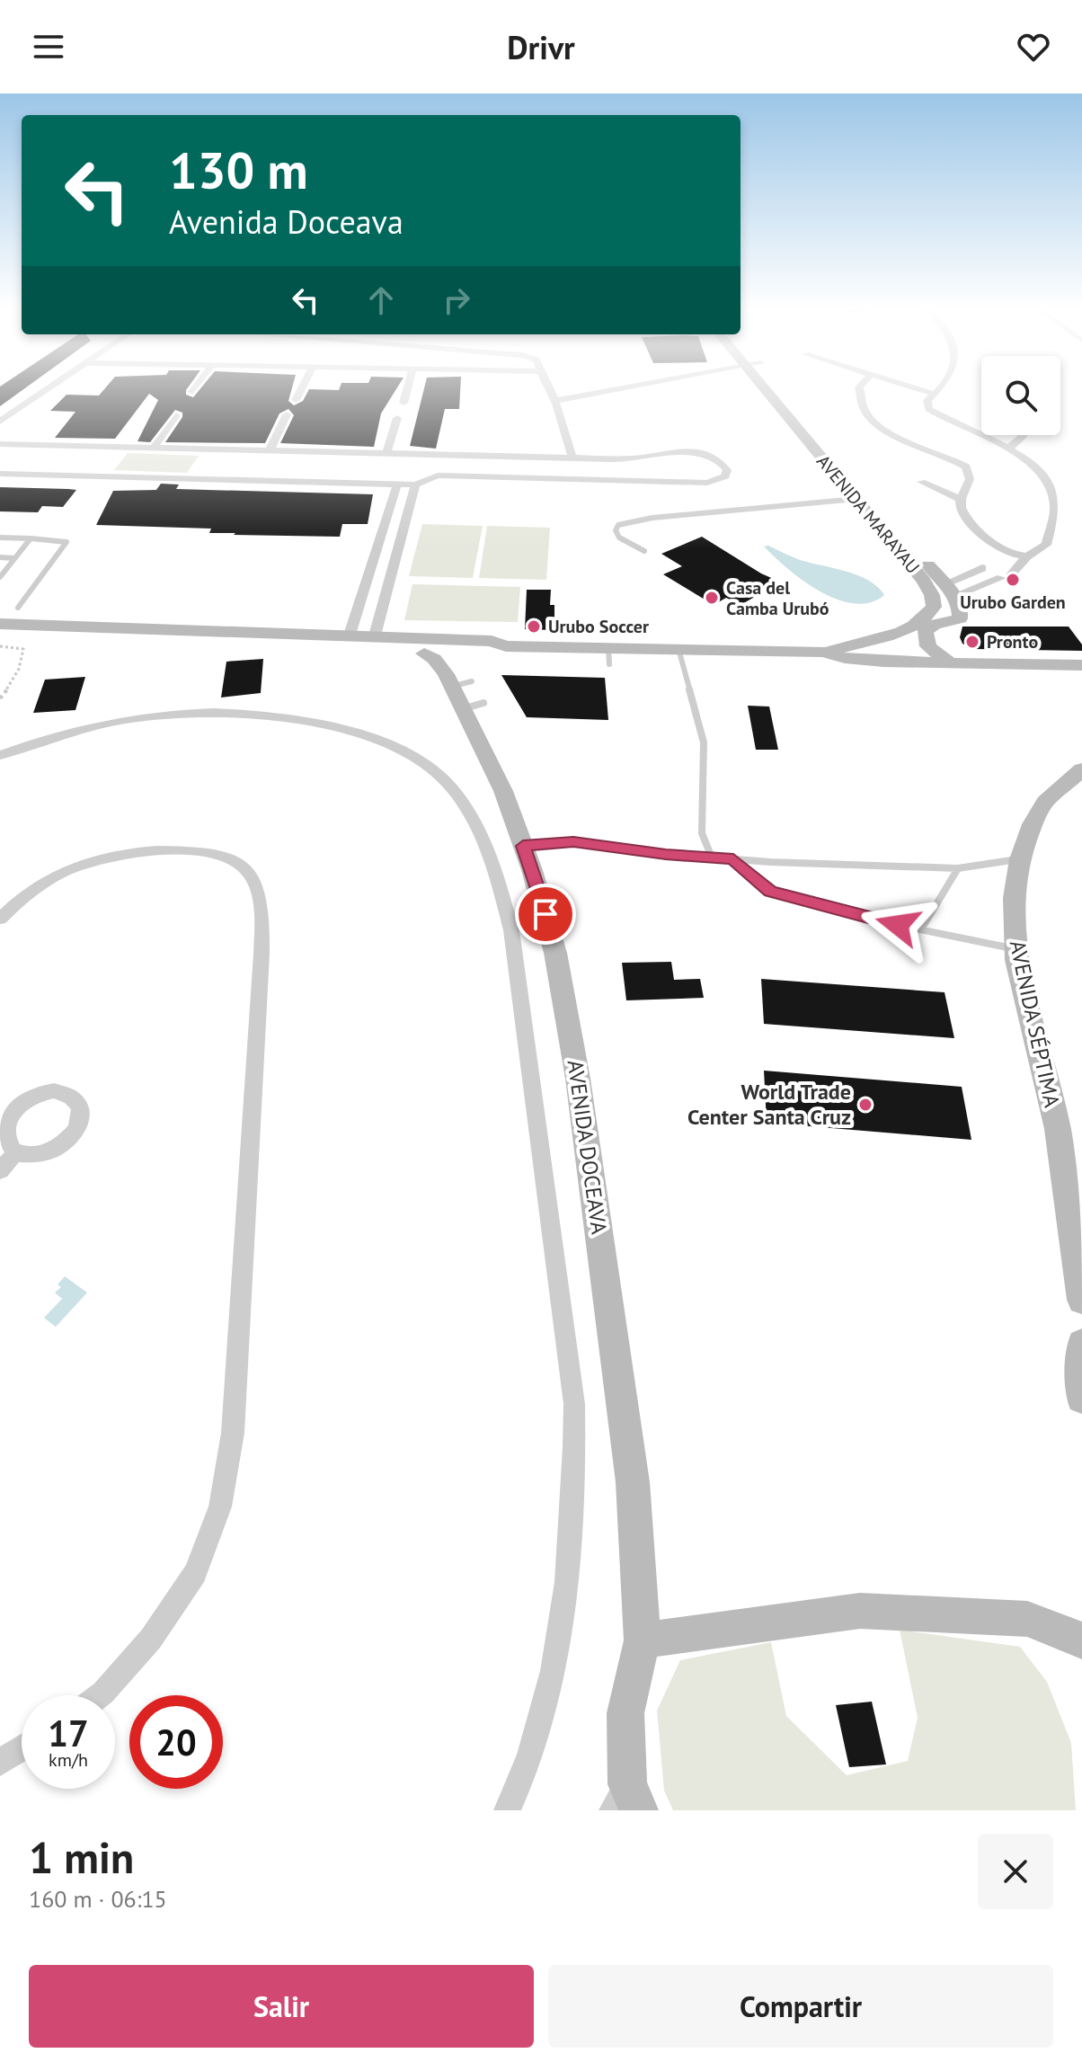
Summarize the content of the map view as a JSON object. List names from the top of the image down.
{
  "streets": {
    "main road": ["AVENIDA MARAYAU", "AVENIDA SÉPTIMA", "AVENIDA DOCEAVA"]
  },
  "places": [
    "Urubo Garden",
    "Casa del Camba Urubó",
    "Urubo Soccer",
    "Pronto",
    "World Trade Center Santa Cruz"
  ],
  "page": {
    "header": "Drivr",
    "turn": ["130 m", "Avenida Doceava"],
    "speed": "17 km/h",
    "limit": "20",
    "heading": ["1 min", "160 m · 06:15"],
    "buttons": ["Salir", "Compartir"]
  }
}
